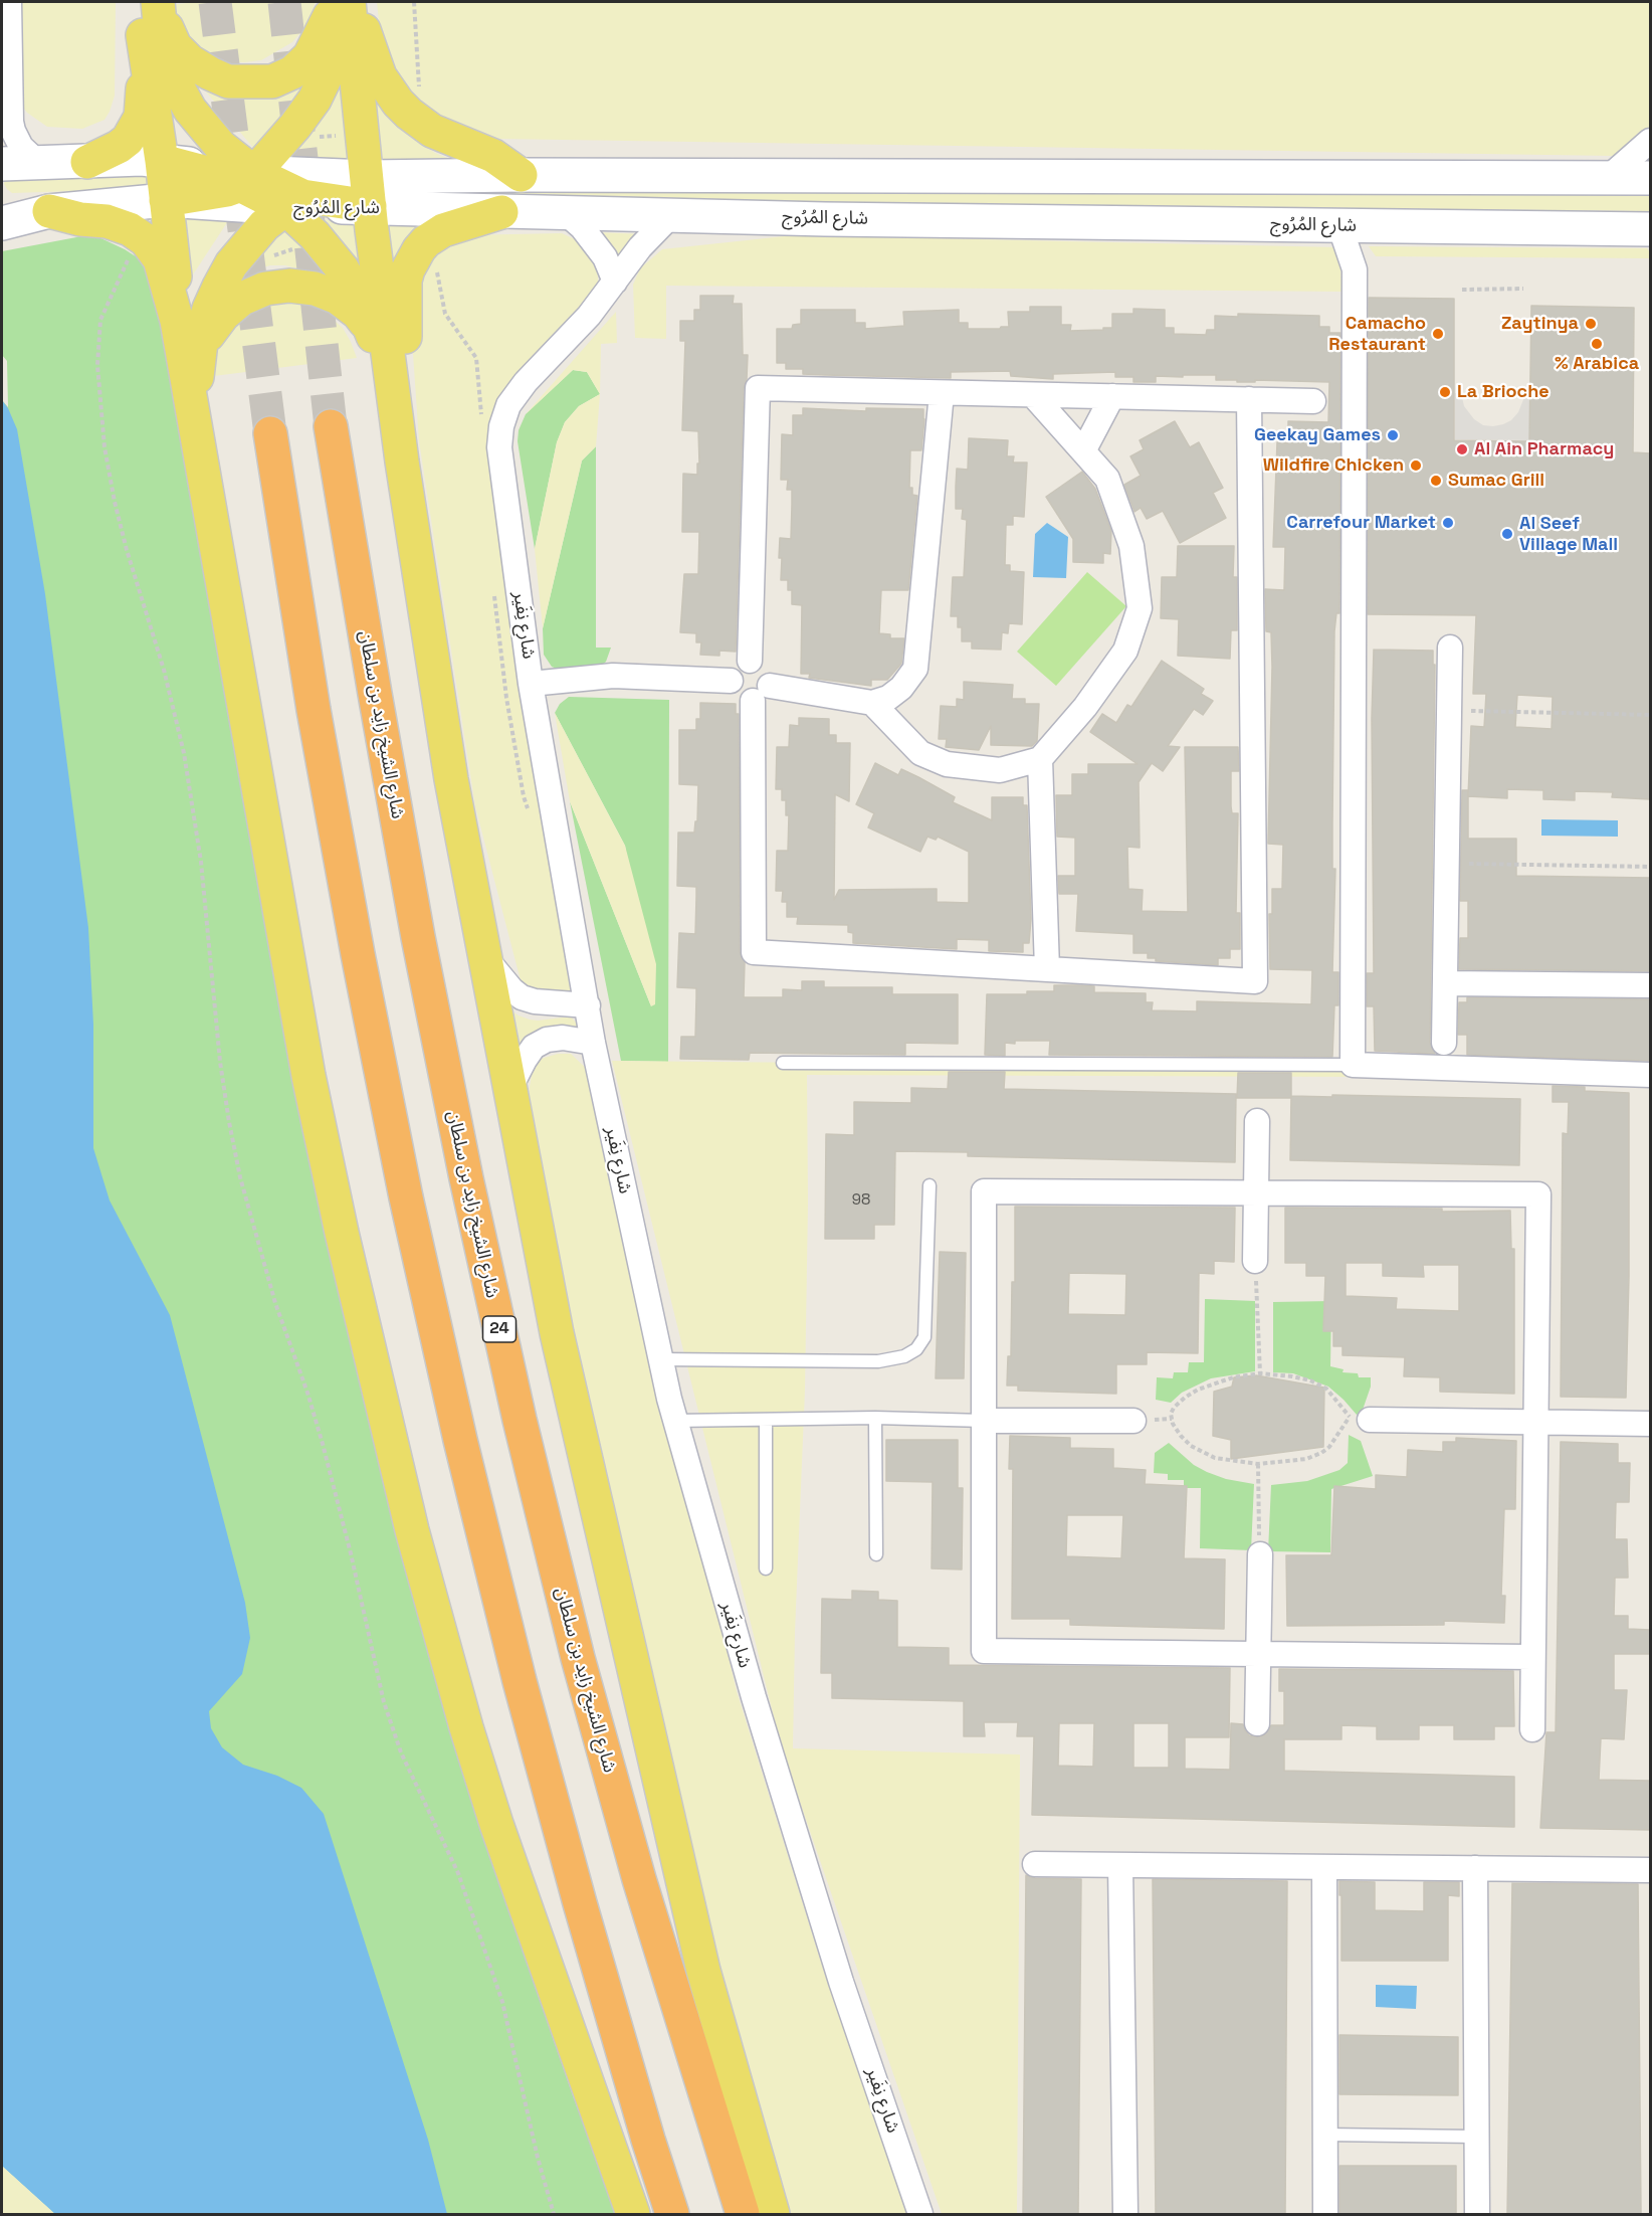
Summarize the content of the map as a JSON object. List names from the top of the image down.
{
  "streets": {
    "highway": ["شارع الشيخ زايد بن سلطان", "24"],
    "street": ["شارع المُرُوج", "شارع نِفَير"]
  },
  "crossings": [
    ["شارع المُرُوج", "شارع نِفَير"]
  ],
  "places": [
    "Zaytinya",
    "Camacho Restaurant",
    "% Arabica",
    "La Brioche",
    "Geekay Games",
    "Al Ain Pharmacy",
    "Wildfire Chicken",
    "Sumac Grill",
    "Carrefour Market",
    "Al Seef Village Mall"
  ],
  "house_numbers": ["98"]
}
